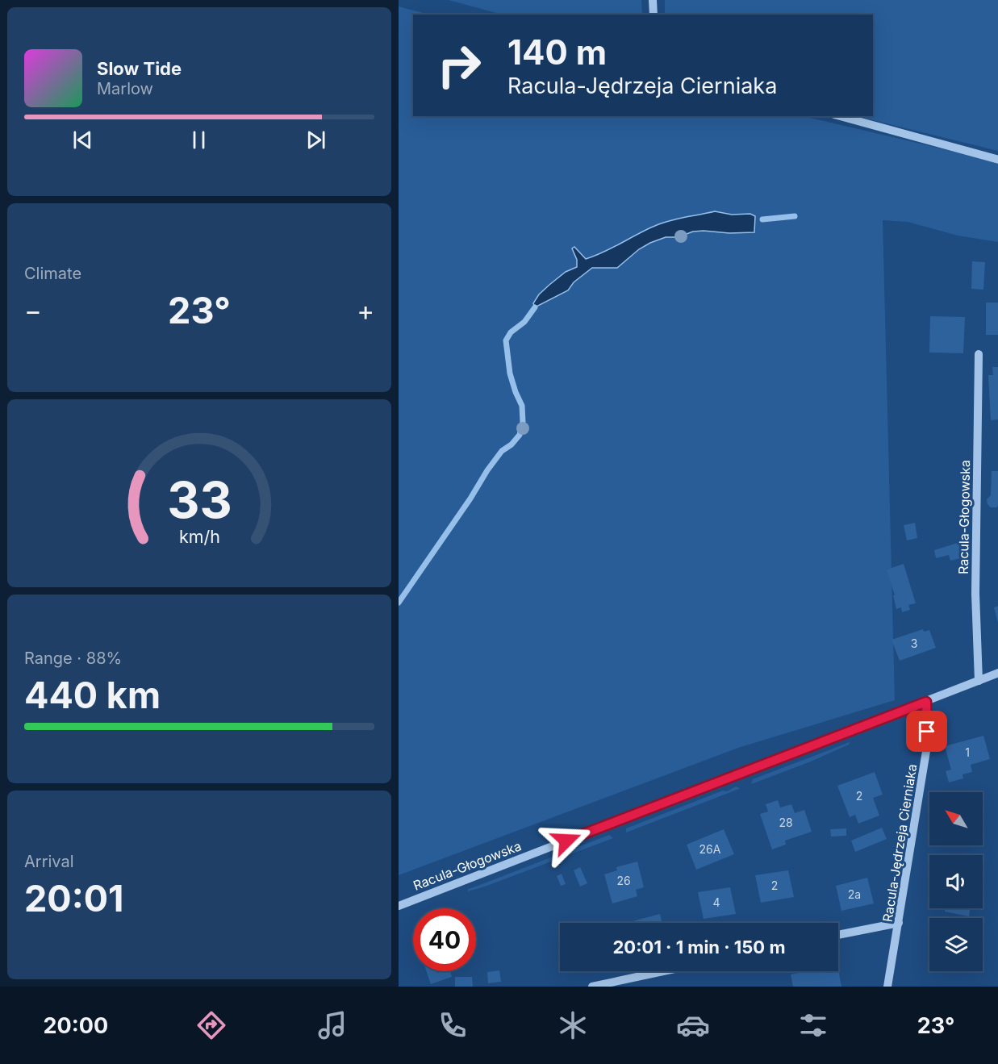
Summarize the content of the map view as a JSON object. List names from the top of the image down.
{
  "streets": {
    "street": ["Racula-Głogowska", "Racula-Jędrzeja Cierniaka"]
  },
  "crossings": [
    ["Racula-Głogowska", "Racula-Jędrzeja Cierniaka"]
  ],
  "house_numbers": [
    "3",
    "1",
    "2",
    "28",
    "26A",
    "26",
    "2",
    "2a",
    "4"
  ],
  "north": "top left",
  "page": {
    "turn": ["140 m", "Racula-Jędrzeja Cierniaka"],
    "song": ["Slow Tide", "Marlow"],
    "tile": [
      "Climate",
      ["Range · 88%", "440 km"],
      ["Arrival", "20:01"]
    ],
    "heat": ["−", "23°", "+"],
    "limit": "40",
    "trip": "20:01 · 1 min · 150 m",
    "tabs": ["20:00", "23°"],
    "gauge": ["33", "km/h"]
  }
}
